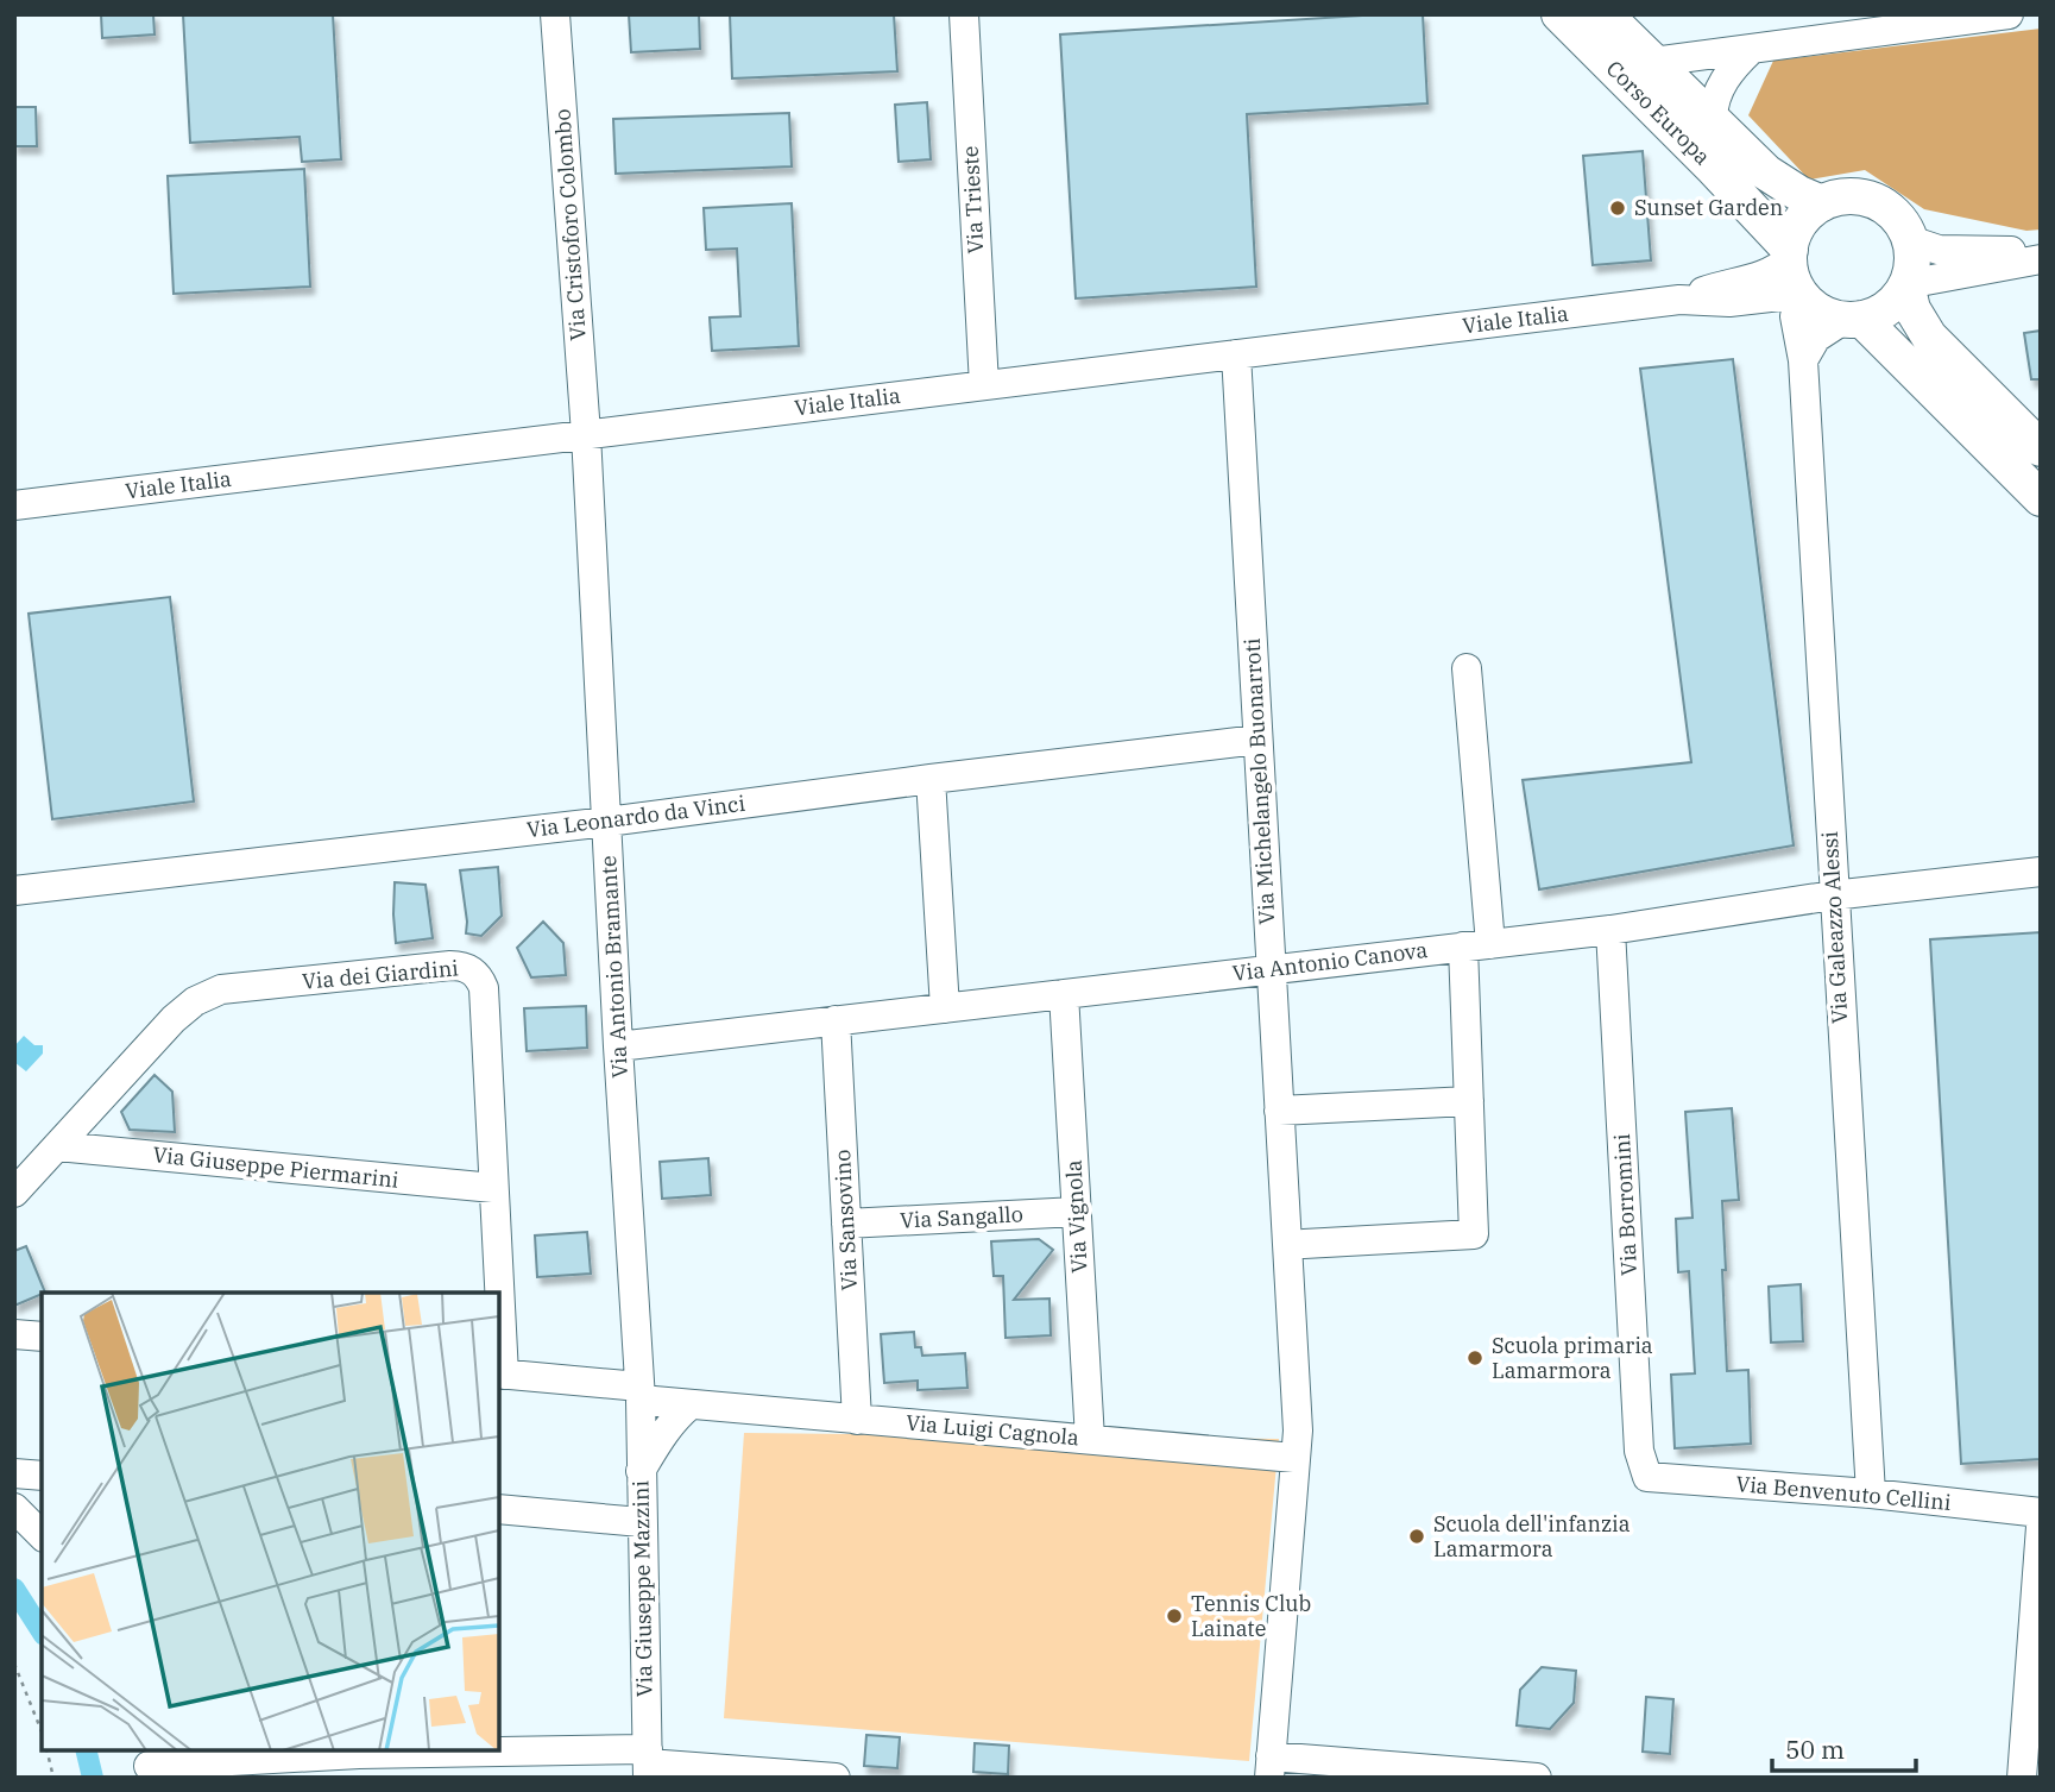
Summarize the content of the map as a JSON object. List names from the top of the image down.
{
  "streets": {
    "main road": ["Corso Europa"],
    "street": [
      "Via Trieste",
      "Via Cristoforo Colombo",
      "Viale Italia",
      "Via Michelangelo Buonarroti",
      "Via Leonardo da Vinci",
      "Via Galeazzo Alessi",
      "Via Antonio Canova",
      "Via Antonio Bramante",
      "Via dei Giardini",
      "Via Giuseppe Piermarini",
      "Via Borromini",
      "Via Vignola",
      "Via Sangallo",
      "Via Sansovino",
      "Via Luigi Cagnola",
      "Via Benvenuto Cellini",
      "Via Giuseppe Mazzini"
    ]
  },
  "crossings": [
    ["Corso Europa", "Viale Italia"],
    ["Corso Europa", "Via Galeazzo Alessi"],
    ["Via Trieste", "Viale Italia"],
    ["Via Cristoforo Colombo", "Viale Italia"],
    ["Via Cristoforo Colombo", "Via Antonio Bramante"],
    ["Viale Italia", "Via Michelangelo Buonarroti"],
    ["Viale Italia", "Via Galeazzo Alessi"],
    ["Viale Italia", "Via Antonio Bramante"],
    ["Via Michelangelo Buonarroti", "Via Leonardo da Vinci"],
    ["Via Michelangelo Buonarroti", "Via Antonio Canova"],
    ["Via Michelangelo Buonarroti", "Via Luigi Cagnola"],
    ["Via Leonardo da Vinci", "Via Antonio Bramante"],
    ["Via Galeazzo Alessi", "Via Antonio Canova"],
    ["Via Galeazzo Alessi", "Via Benvenuto Cellini"],
    ["Via Antonio Canova", "Via Antonio Bramante"],
    ["Via Antonio Canova", "Via Borromini"],
    ["Via Antonio Canova", "Via Vignola"],
    ["Via Antonio Canova", "Via Sansovino"],
    ["Via Antonio Bramante", "Via Luigi Cagnola"],
    ["Via Antonio Bramante", "Via Giuseppe Mazzini"],
    ["Via dei Giardini", "Via Giuseppe Piermarini"],
    ["Via dei Giardini", "Via Luigi Cagnola"],
    ["Via Borromini", "Via Benvenuto Cellini"],
    ["Via Vignola", "Via Sangallo"],
    ["Via Vignola", "Via Luigi Cagnola"],
    ["Via Sangallo", "Via Sansovino"],
    ["Via Sansovino", "Via Luigi Cagnola"],
    ["Via Luigi Cagnola", "Via Giuseppe Mazzini"]
  ],
  "places": [
    "Sunset Garden",
    "Scuola primaria Lamarmora",
    "Scuola dell'infanzia Lamarmora",
    "Tennis Club Lainate"
  ],
  "scale_bar": "50 m"
}
